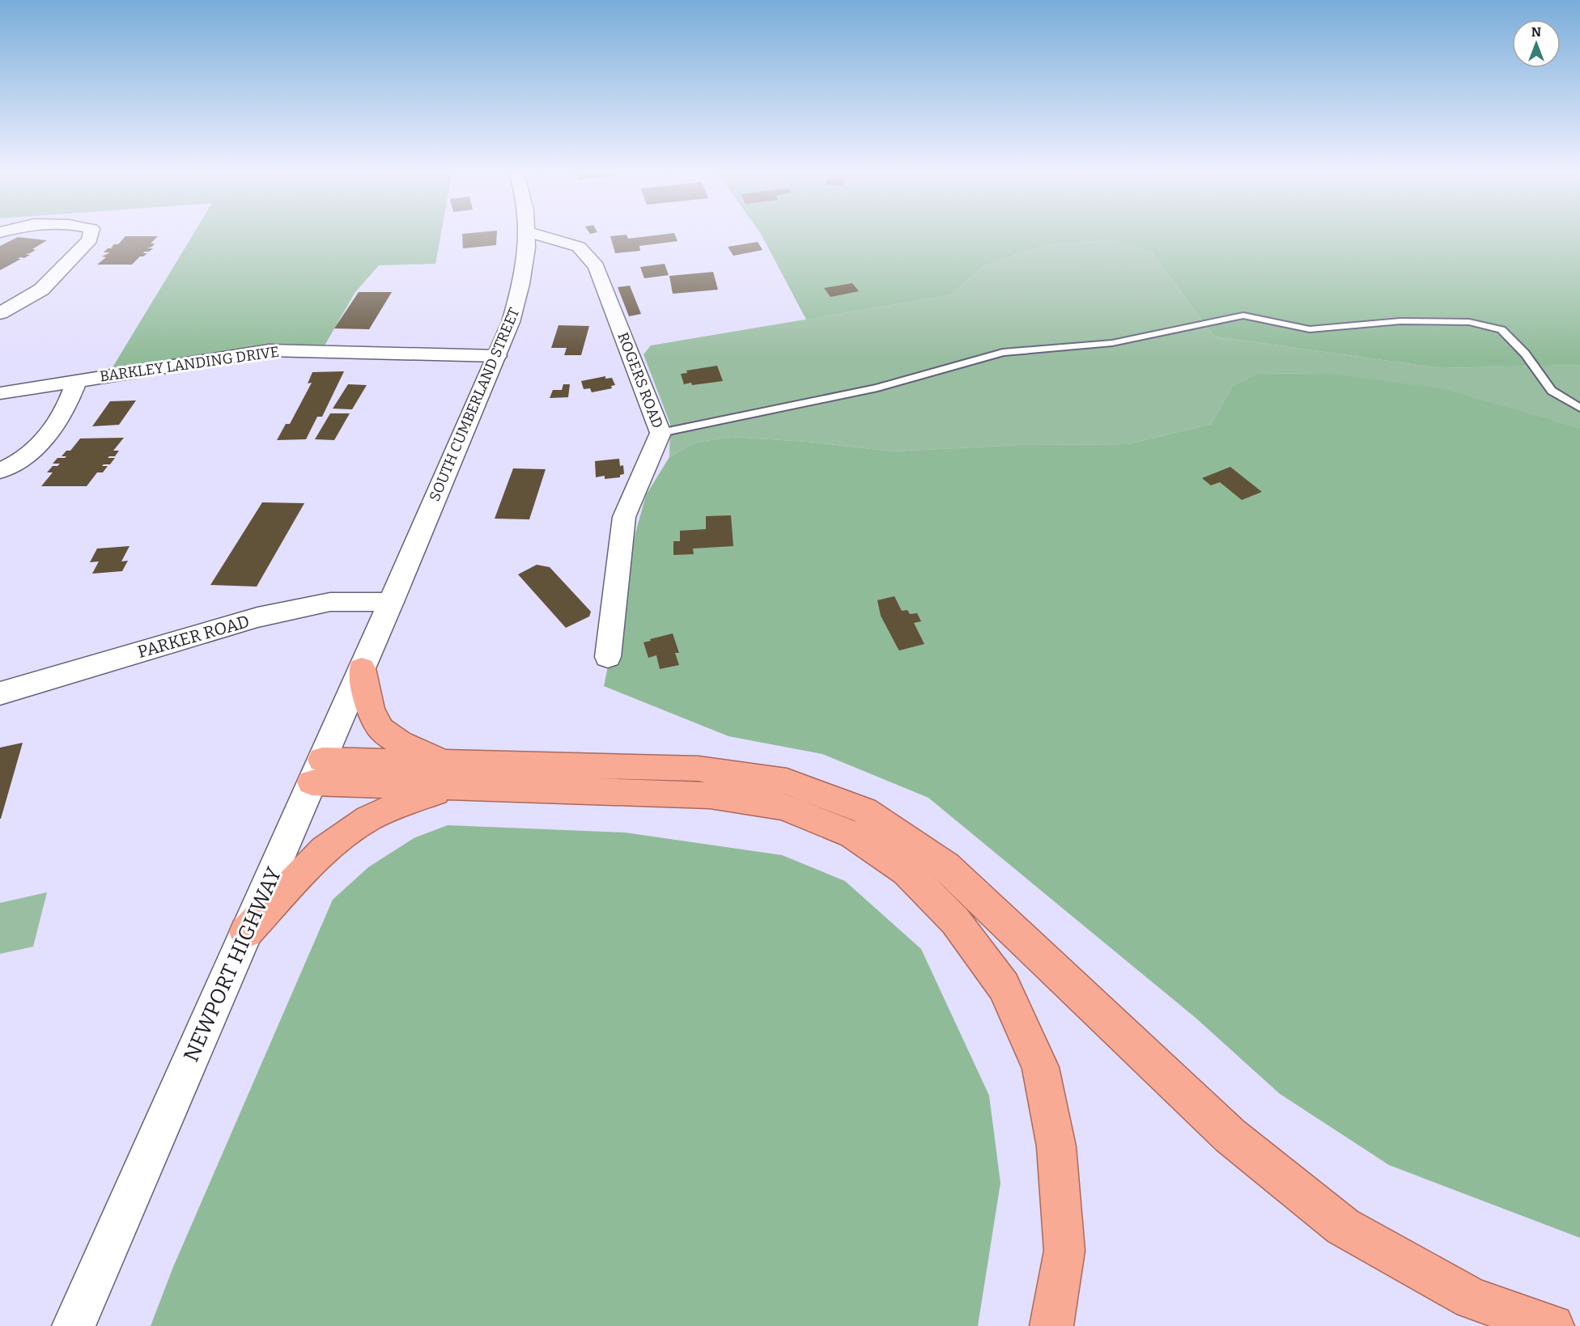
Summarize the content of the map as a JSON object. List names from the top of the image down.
{
  "streets": {
    "street": [
      "BARKLEY LANDING DRIVE",
      "ROGERS ROAD",
      "SOUTH CUMBERLAND STREET",
      "PARKER ROAD",
      "NEWPORT HIGHWAY"
    ]
  },
  "crossings": [
    ["BARKLEY LANDING DRIVE", "SOUTH CUMBERLAND STREET"],
    ["SOUTH CUMBERLAND STREET", "PARKER ROAD"],
    ["SOUTH CUMBERLAND STREET", "NEWPORT HIGHWAY"],
    ["PARKER ROAD", "NEWPORT HIGHWAY"]
  ],
  "north": "top"
}
